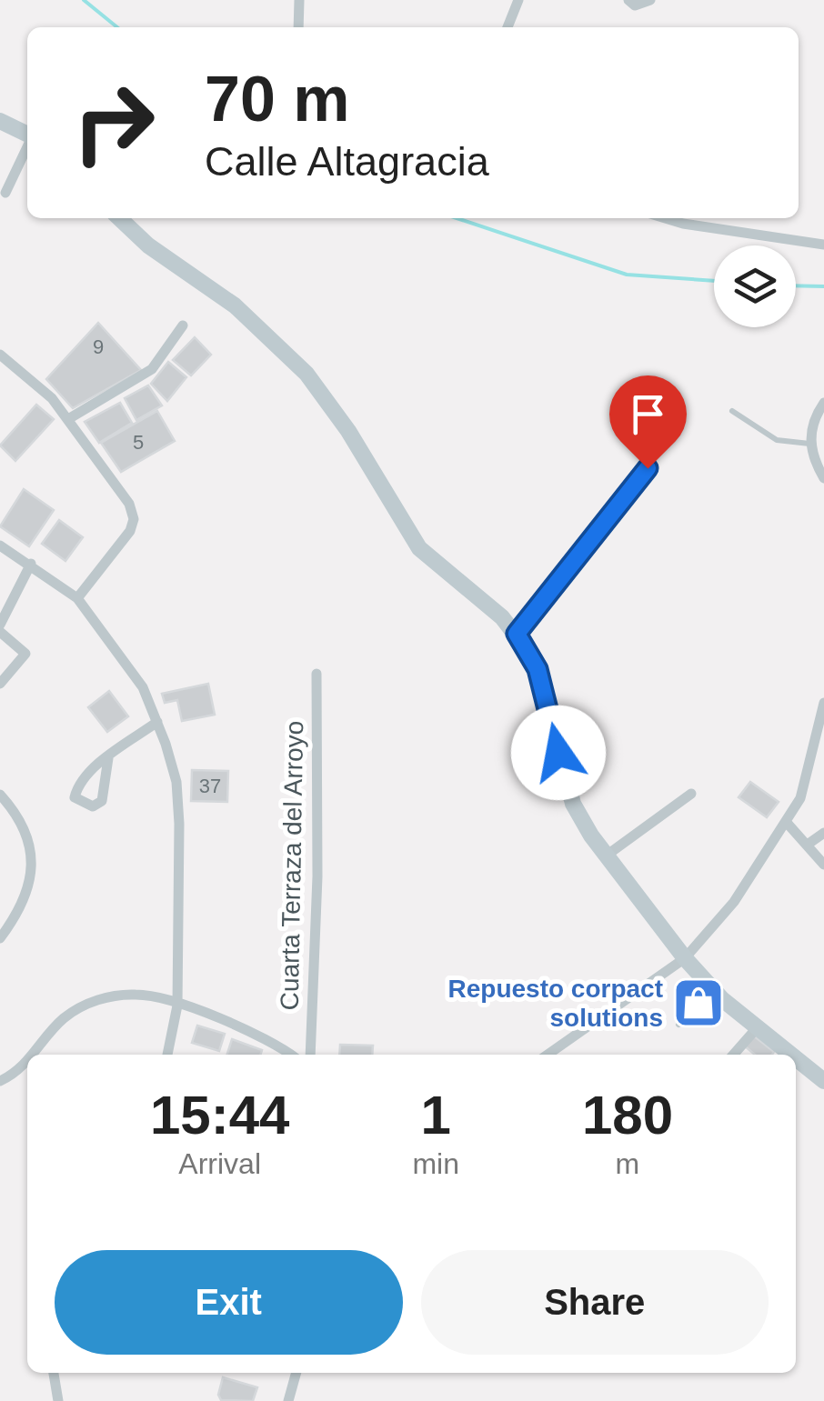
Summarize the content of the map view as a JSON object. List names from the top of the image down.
{
  "streets": {
    "street": ["Cuarta Terraza del Arroyo"]
  },
  "places": {
    "shop": ["Repuesto corpact solutions"]
  },
  "house_numbers": ["9", "5", "37"],
  "page": {
    "turn": ["70 m", "Calle Altagracia"],
    "eta": [
      "15:44",
      "Arrival",
      "1",
      "min",
      "180",
      "m"
    ],
    "buttons": ["Exit", "Share"]
  }
}
